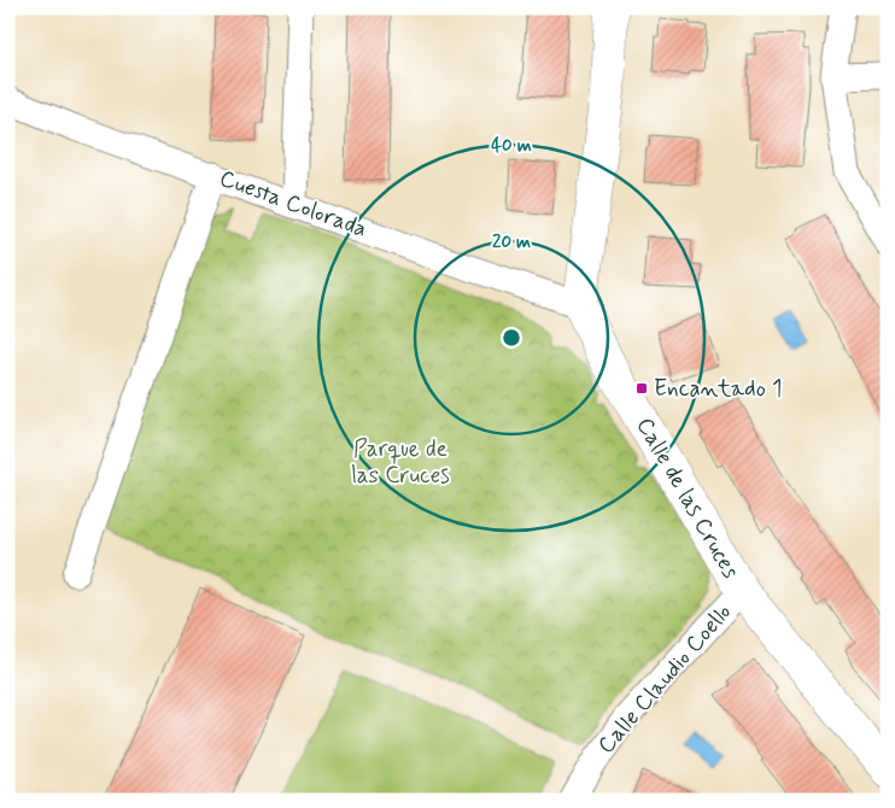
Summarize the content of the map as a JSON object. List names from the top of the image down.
{
  "streets": {
    "street": ["Cuesta Colorada", "Calle de las Cruces", "Calle Claudio Coello"]
  },
  "crossings": [
    ["Cuesta Colorada", "Calle de las Cruces"],
    ["Calle de las Cruces", "Calle Claudio Coello"]
  ],
  "parks": ["Parque de las Cruces"],
  "places": {
    "transit": ["Encantado 1"]
  },
  "rings": ["40 m", "20 m"]
}
